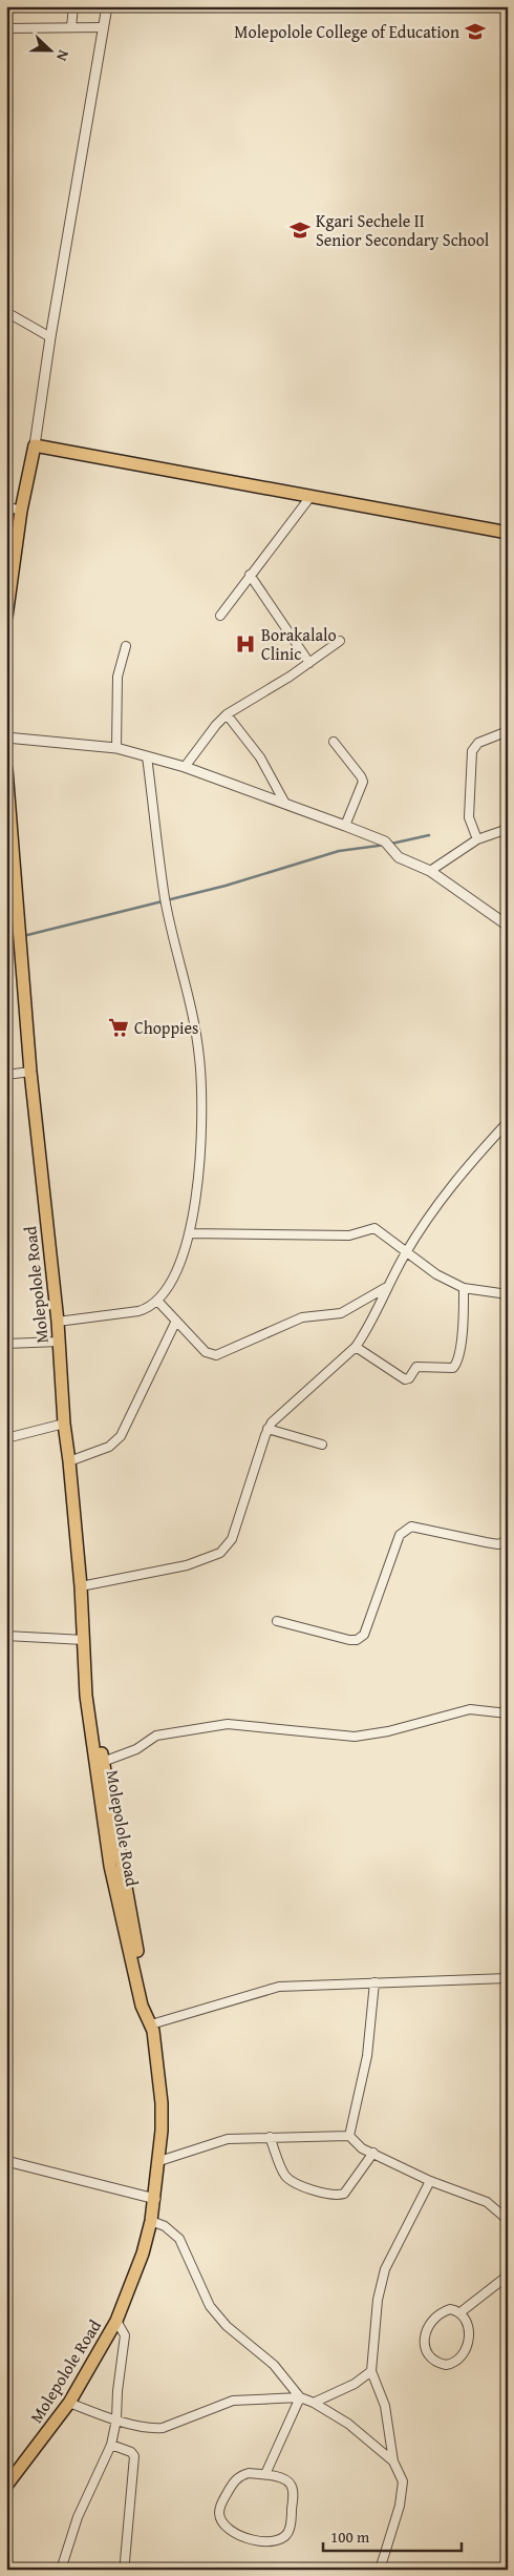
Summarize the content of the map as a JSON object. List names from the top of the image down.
{
  "streets": {
    "main road": ["Molepolole Road"]
  },
  "places": {
    "school or university": ["Molepolole College of Education", "Kgari Sechele II Senior Secondary School"],
    "hospital": ["Borakalalo Clinic"],
    "supermarket": ["Choppies"]
  },
  "scale_bar": "100 m",
  "north": "right"
}
